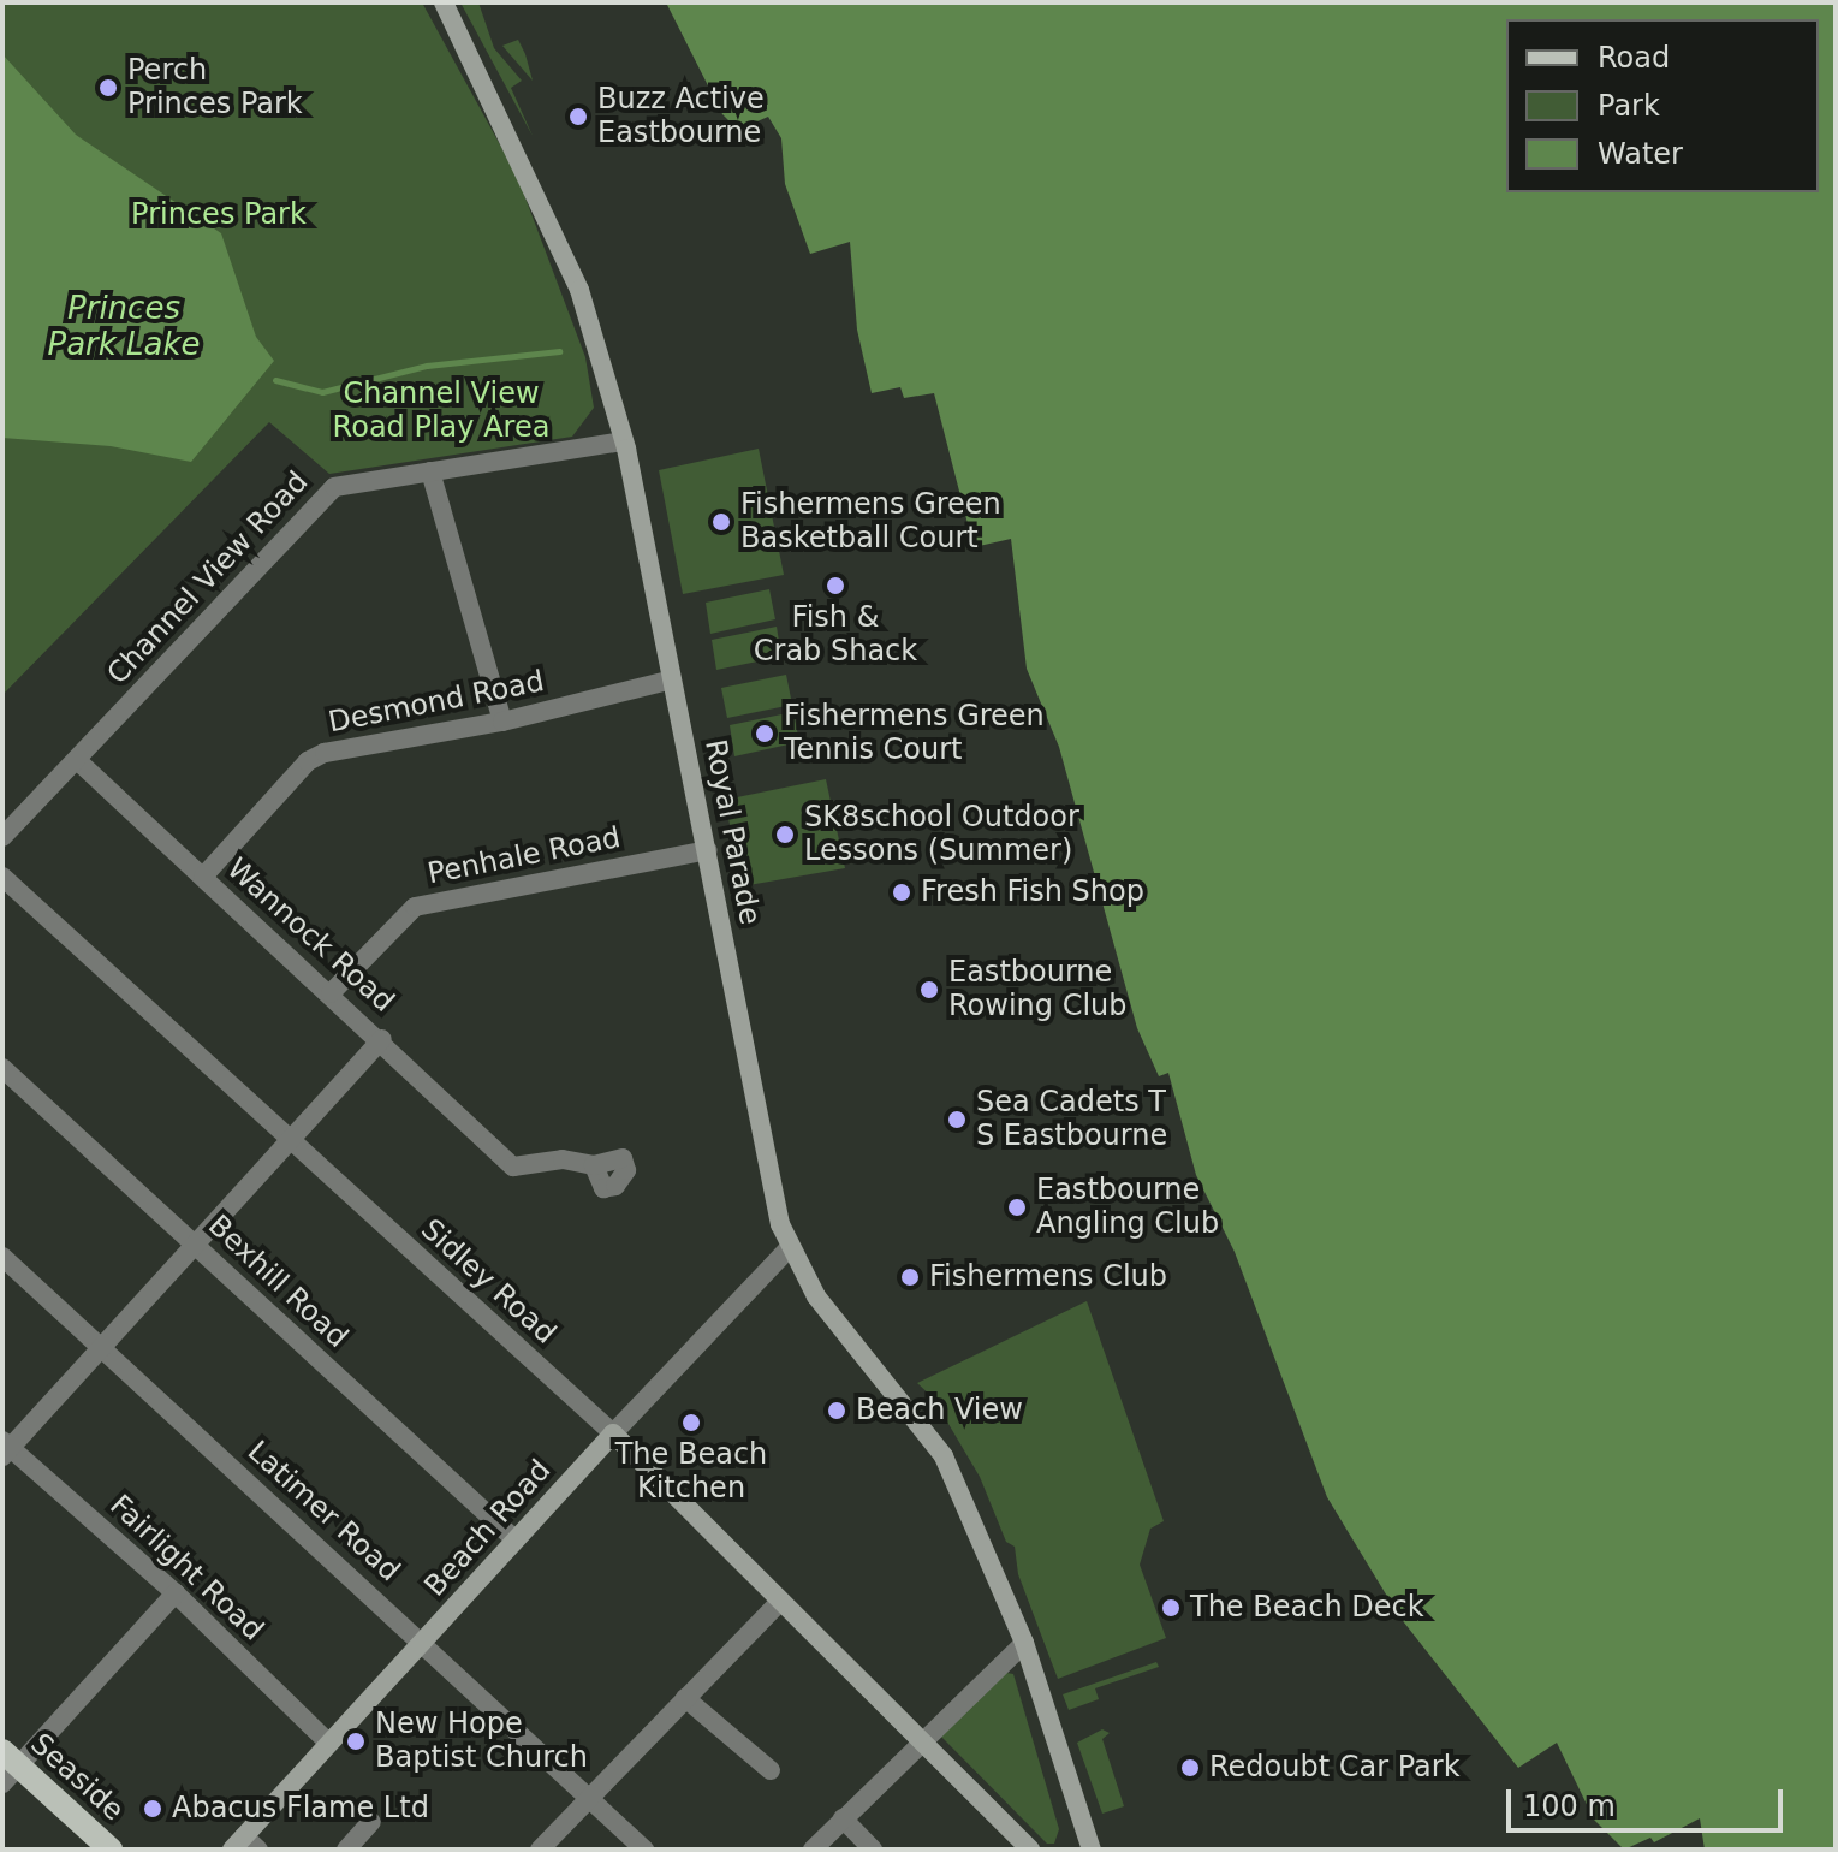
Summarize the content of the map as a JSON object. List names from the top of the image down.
{
  "streets": {
    "main road": ["Seaside"],
    "street": [
      "Channel View Road",
      "Desmond Road",
      "Royal Parade",
      "Penhale Road",
      "Wannock Road",
      "Bexhill Road",
      "Sidley Road",
      "Latimer Road",
      "Beach Road",
      "Fairlight Road"
    ]
  },
  "crossings": [
    ["Channel View Road", "Royal Parade"],
    ["Channel View Road", "Wannock Road"],
    ["Desmond Road", "Royal Parade"],
    ["Desmond Road", "Wannock Road"],
    ["Royal Parade", "Penhale Road"],
    ["Royal Parade", "Beach Road"],
    ["Penhale Road", "Wannock Road"],
    ["Bexhill Road", "Beach Road"],
    ["Sidley Road", "Beach Road"],
    ["Latimer Road", "Beach Road"],
    ["Beach Road", "Fairlight Road"]
  ],
  "water": ["Princes Park Lake"],
  "parks": ["Princes Park", "Channel View Road Play Area"],
  "places": [
    "Perch Princes Park",
    "Buzz Active Eastbourne",
    "Fishermens Green Basketball Court",
    "Fish & Crab Shack",
    "Fishermens Green Tennis Court",
    "SK8school Outdoor Lessons (Summer)",
    "Fresh Fish Shop",
    "Eastbourne Rowing Club",
    "Sea Cadets T S Eastbourne",
    "Eastbourne Angling Club",
    "Fishermens Club",
    "Beach View",
    "The Beach Kitchen",
    "The Beach Deck",
    "New Hope Baptist Church",
    "Redoubt Car Park",
    "Abacus Flame Ltd"
  ],
  "legend": ["Road", "Park", "Water"],
  "scale_bar": "100 m"
}
